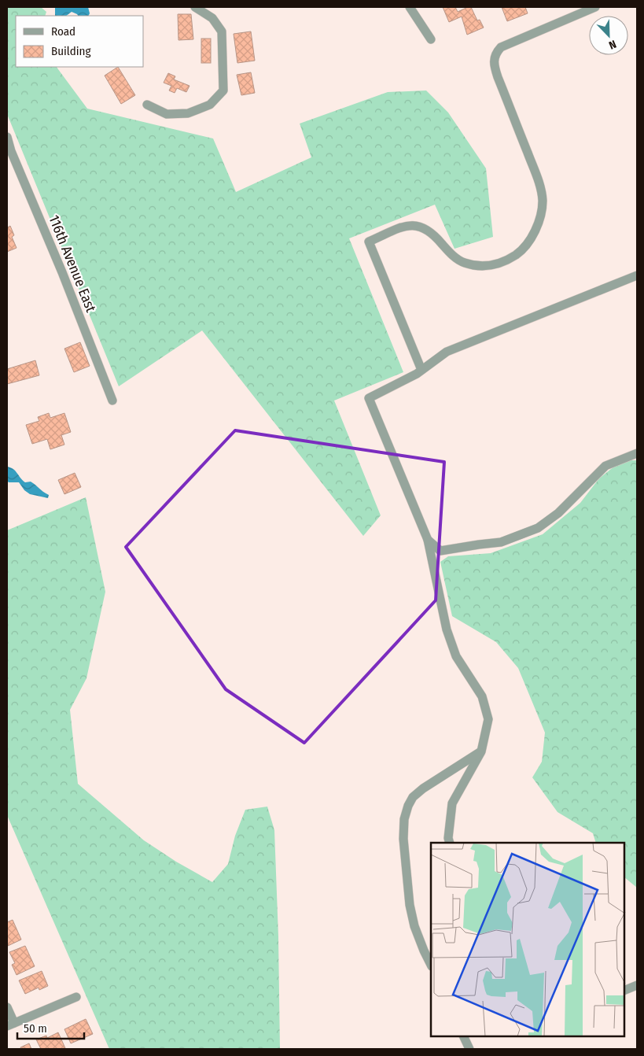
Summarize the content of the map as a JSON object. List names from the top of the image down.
{
  "streets": {
    "street": ["116th Avenue East"]
  },
  "legend": ["Road", "Building"],
  "scale_bar": "50 m",
  "north": "bottom right"
}
